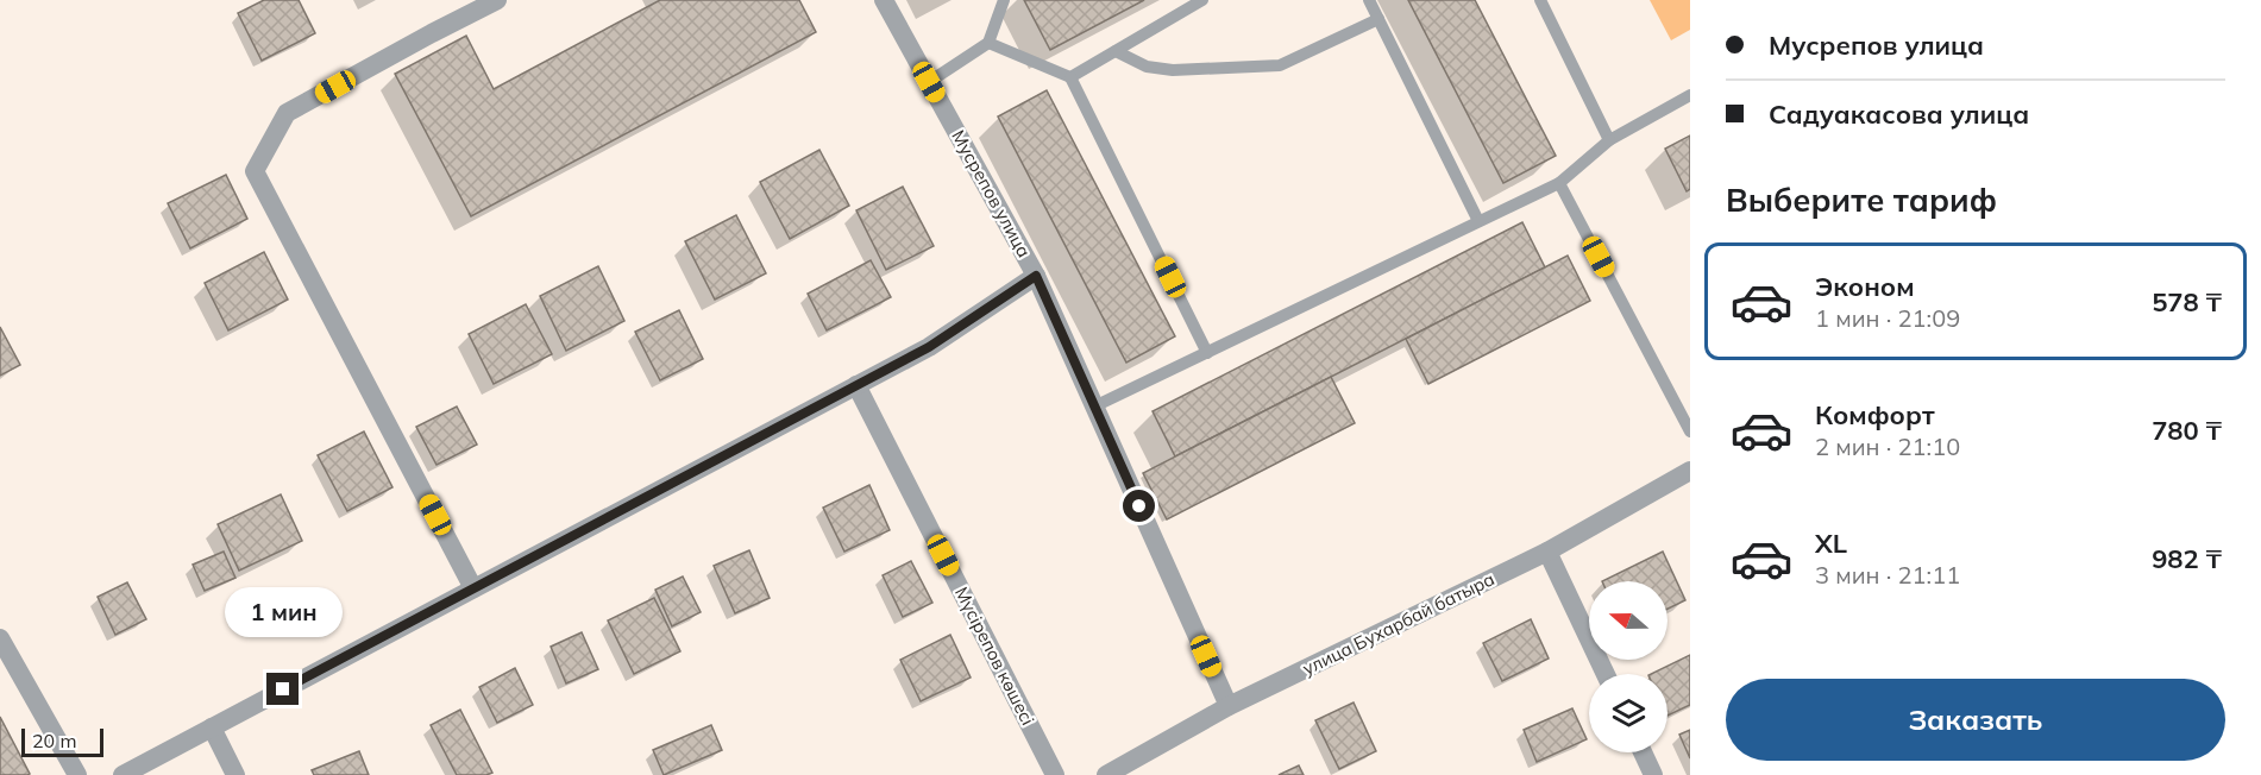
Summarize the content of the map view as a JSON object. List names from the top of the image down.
{
  "streets": {
    "street": ["Мусрепов улица", "улица Бухарбай батыра", "Мүсірепов көшесі"]
  },
  "crossings": [
    ["Мусрепов улица", "улица Бухарбай батыра"]
  ],
  "scale_bar": "20 m",
  "north": "left",
  "page": {
    "banner": ["Мусрепов улица", "Садуакасова улица"],
    "heading": "Выберите тариф",
    "list": [
      {
        "name": "Эконом",
        "note": "1 мин · 21:09",
        "value": "578 ₸"
      },
      {
        "name": "Комфорт",
        "note": "2 мин · 21:10",
        "value": "780 ₸"
      },
      {
        "name": "XL",
        "note": "3 мин · 21:11",
        "value": "982 ₸"
      }
    ],
    "bubble": "1 мин",
    "buttons": "Заказать",
    "scale": "20 m"
  }
}
